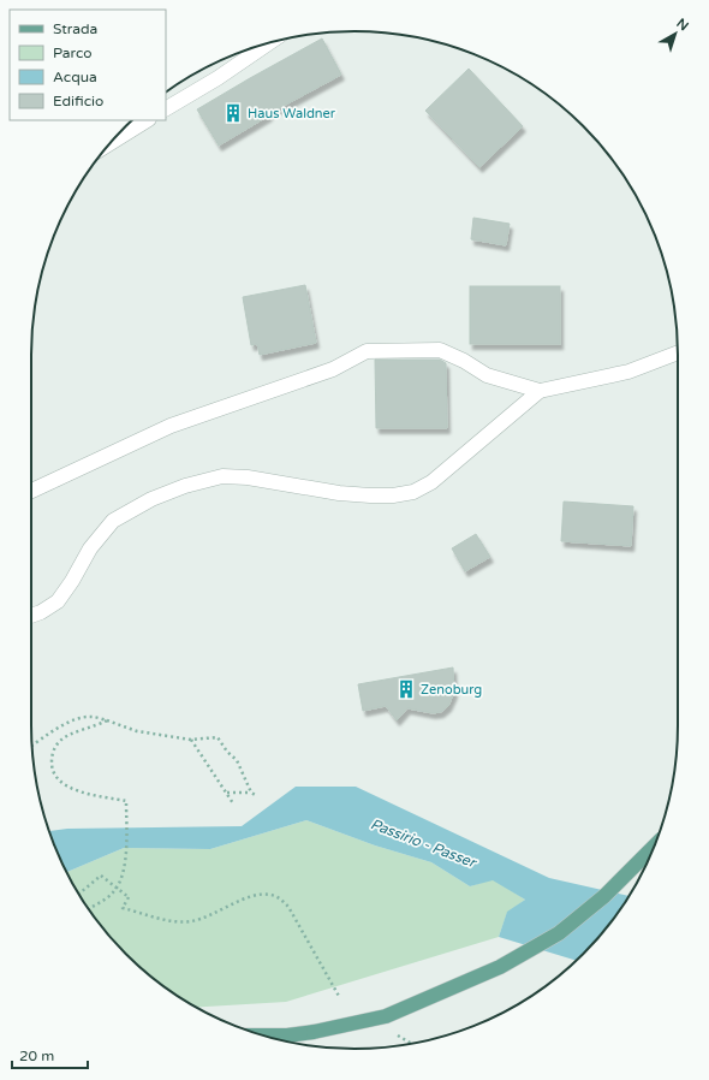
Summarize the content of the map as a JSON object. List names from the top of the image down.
{
  "water": ["Passirio - Passer"],
  "places": {
    "building": ["Haus Waldner", "Zenoburg"]
  },
  "legend": [
    "Strada",
    "Parco",
    "Acqua",
    "Edificio"
  ],
  "scale_bar": "20 m",
  "north": "top right"
}
